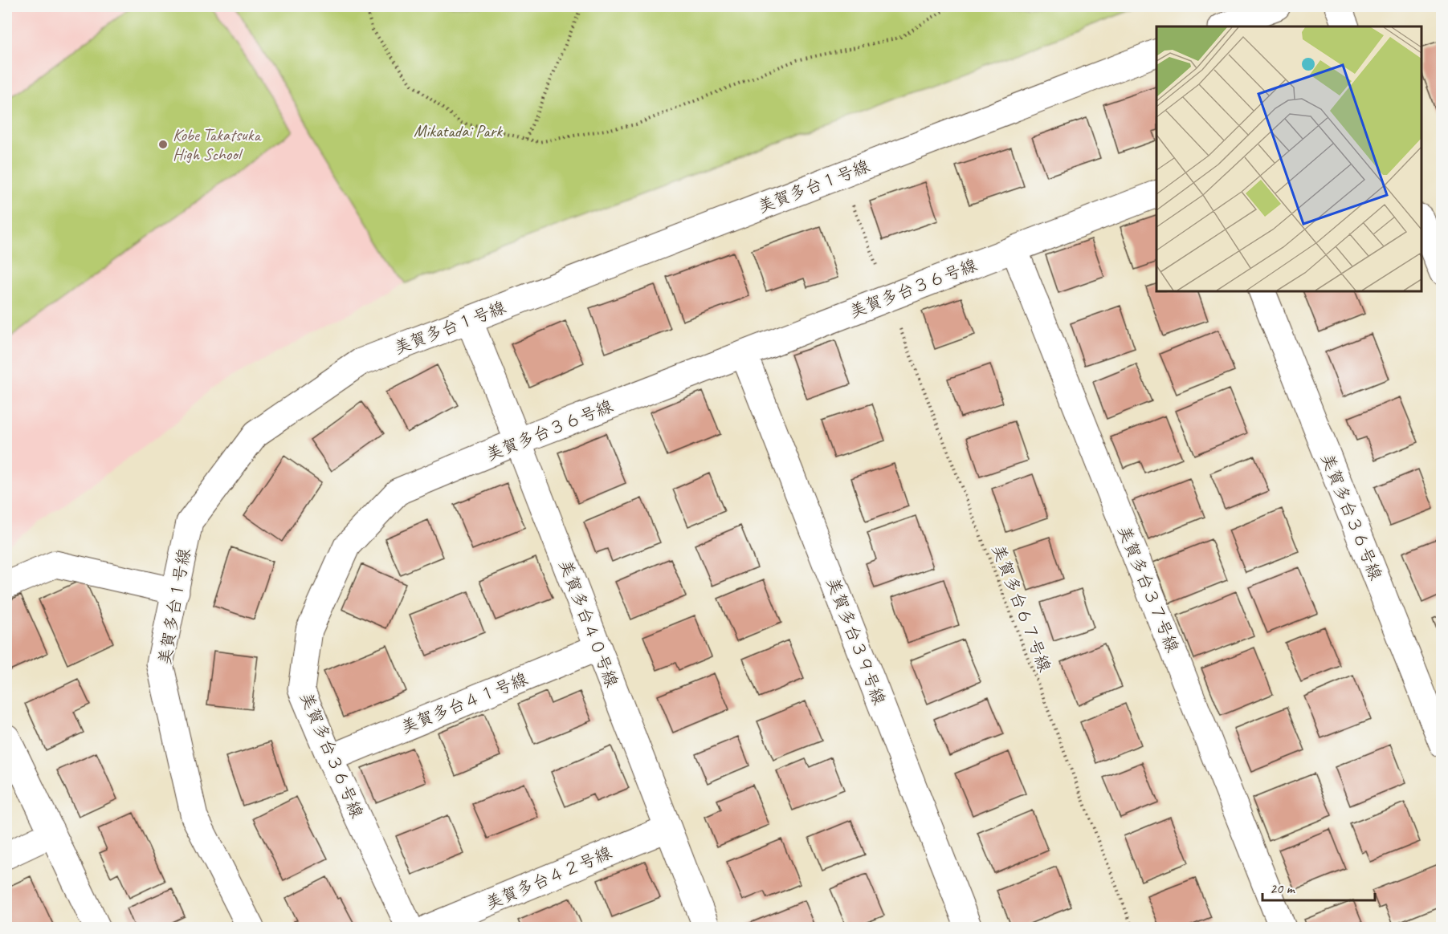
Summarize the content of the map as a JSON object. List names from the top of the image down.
{
  "streets": {
    "street": [
      "美賀多台１号線",
      "美賀多台３６号線",
      "美賀多台３７号線",
      "美賀多台４０号線",
      "美賀多台３９号線",
      "美賀多台４１号線",
      "美賀多台４２号線"
    ],
    "path": ["美賀多台６７号線"]
  },
  "crossings": [
    ["美賀多台１号線", "美賀多台６７号線"],
    ["美賀多台１号線", "美賀多台４０号線"],
    ["美賀多台３６号線", "美賀多台３７号線"],
    ["美賀多台３６号線", "美賀多台６７号線"],
    ["美賀多台３６号線", "美賀多台４０号線"],
    ["美賀多台３６号線", "美賀多台３９号線"],
    ["美賀多台３６号線", "美賀多台４１号線"],
    ["美賀多台４０号線", "美賀多台４１号線"],
    ["美賀多台４０号線", "美賀多台４２号線"]
  ],
  "parks": ["Mikatadai Park"],
  "places": ["Kobe Takatsuka High School"],
  "scale_bar": "20 m"
}
